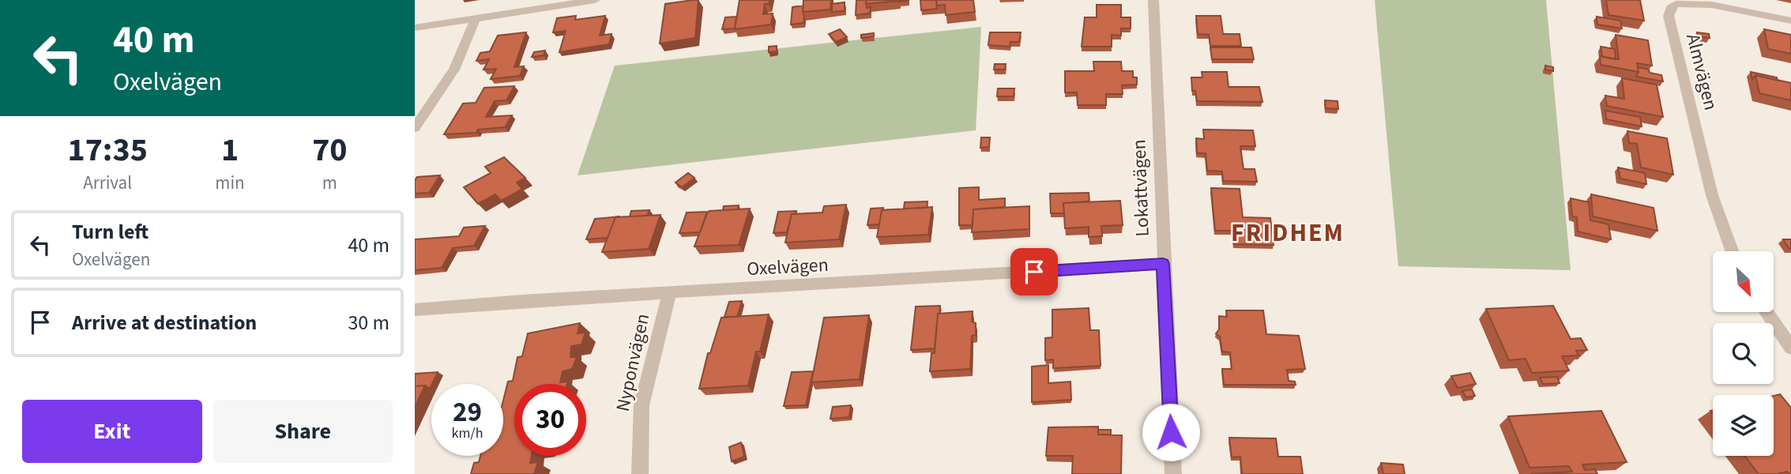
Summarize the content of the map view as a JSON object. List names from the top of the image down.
{
  "streets": {
    "street": [
      "Almvägen",
      "Lokattvägen",
      "Oxelvägen",
      "Nyponvägen"
    ]
  },
  "crossings": [
    ["Lokattvägen", "Oxelvägen"],
    ["Oxelvägen", "Nyponvägen"]
  ],
  "districts": ["FRIDHEM"],
  "north": "bottom right",
  "page": {
    "turn": ["40 m", "Oxelvägen"],
    "eta": [
      "17:35",
      "Arrival",
      "1",
      "min",
      "70",
      "m"
    ],
    "list": [
      {
        "name": "Turn left",
        "note": "Oxelvägen",
        "value": "40 m"
      },
      {
        "name": "Arrive at destination",
        "value": "30 m"
      }
    ],
    "speed": "29 km/h",
    "limit": "30",
    "buttons": ["Exit", "Share"]
  }
}
